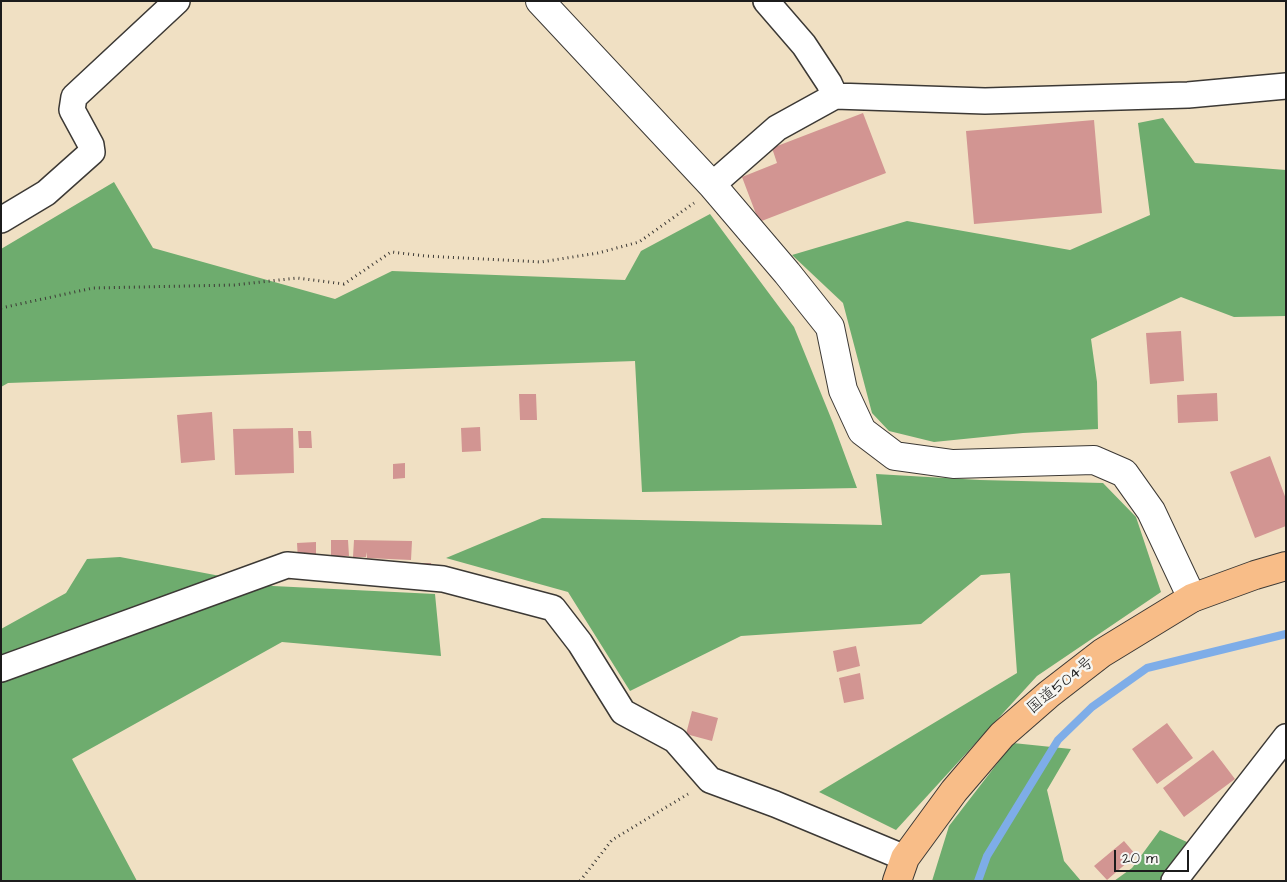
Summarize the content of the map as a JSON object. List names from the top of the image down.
{
  "streets": {
    "highway": ["国道504号"]
  },
  "scale_bar": "20 m"
}
